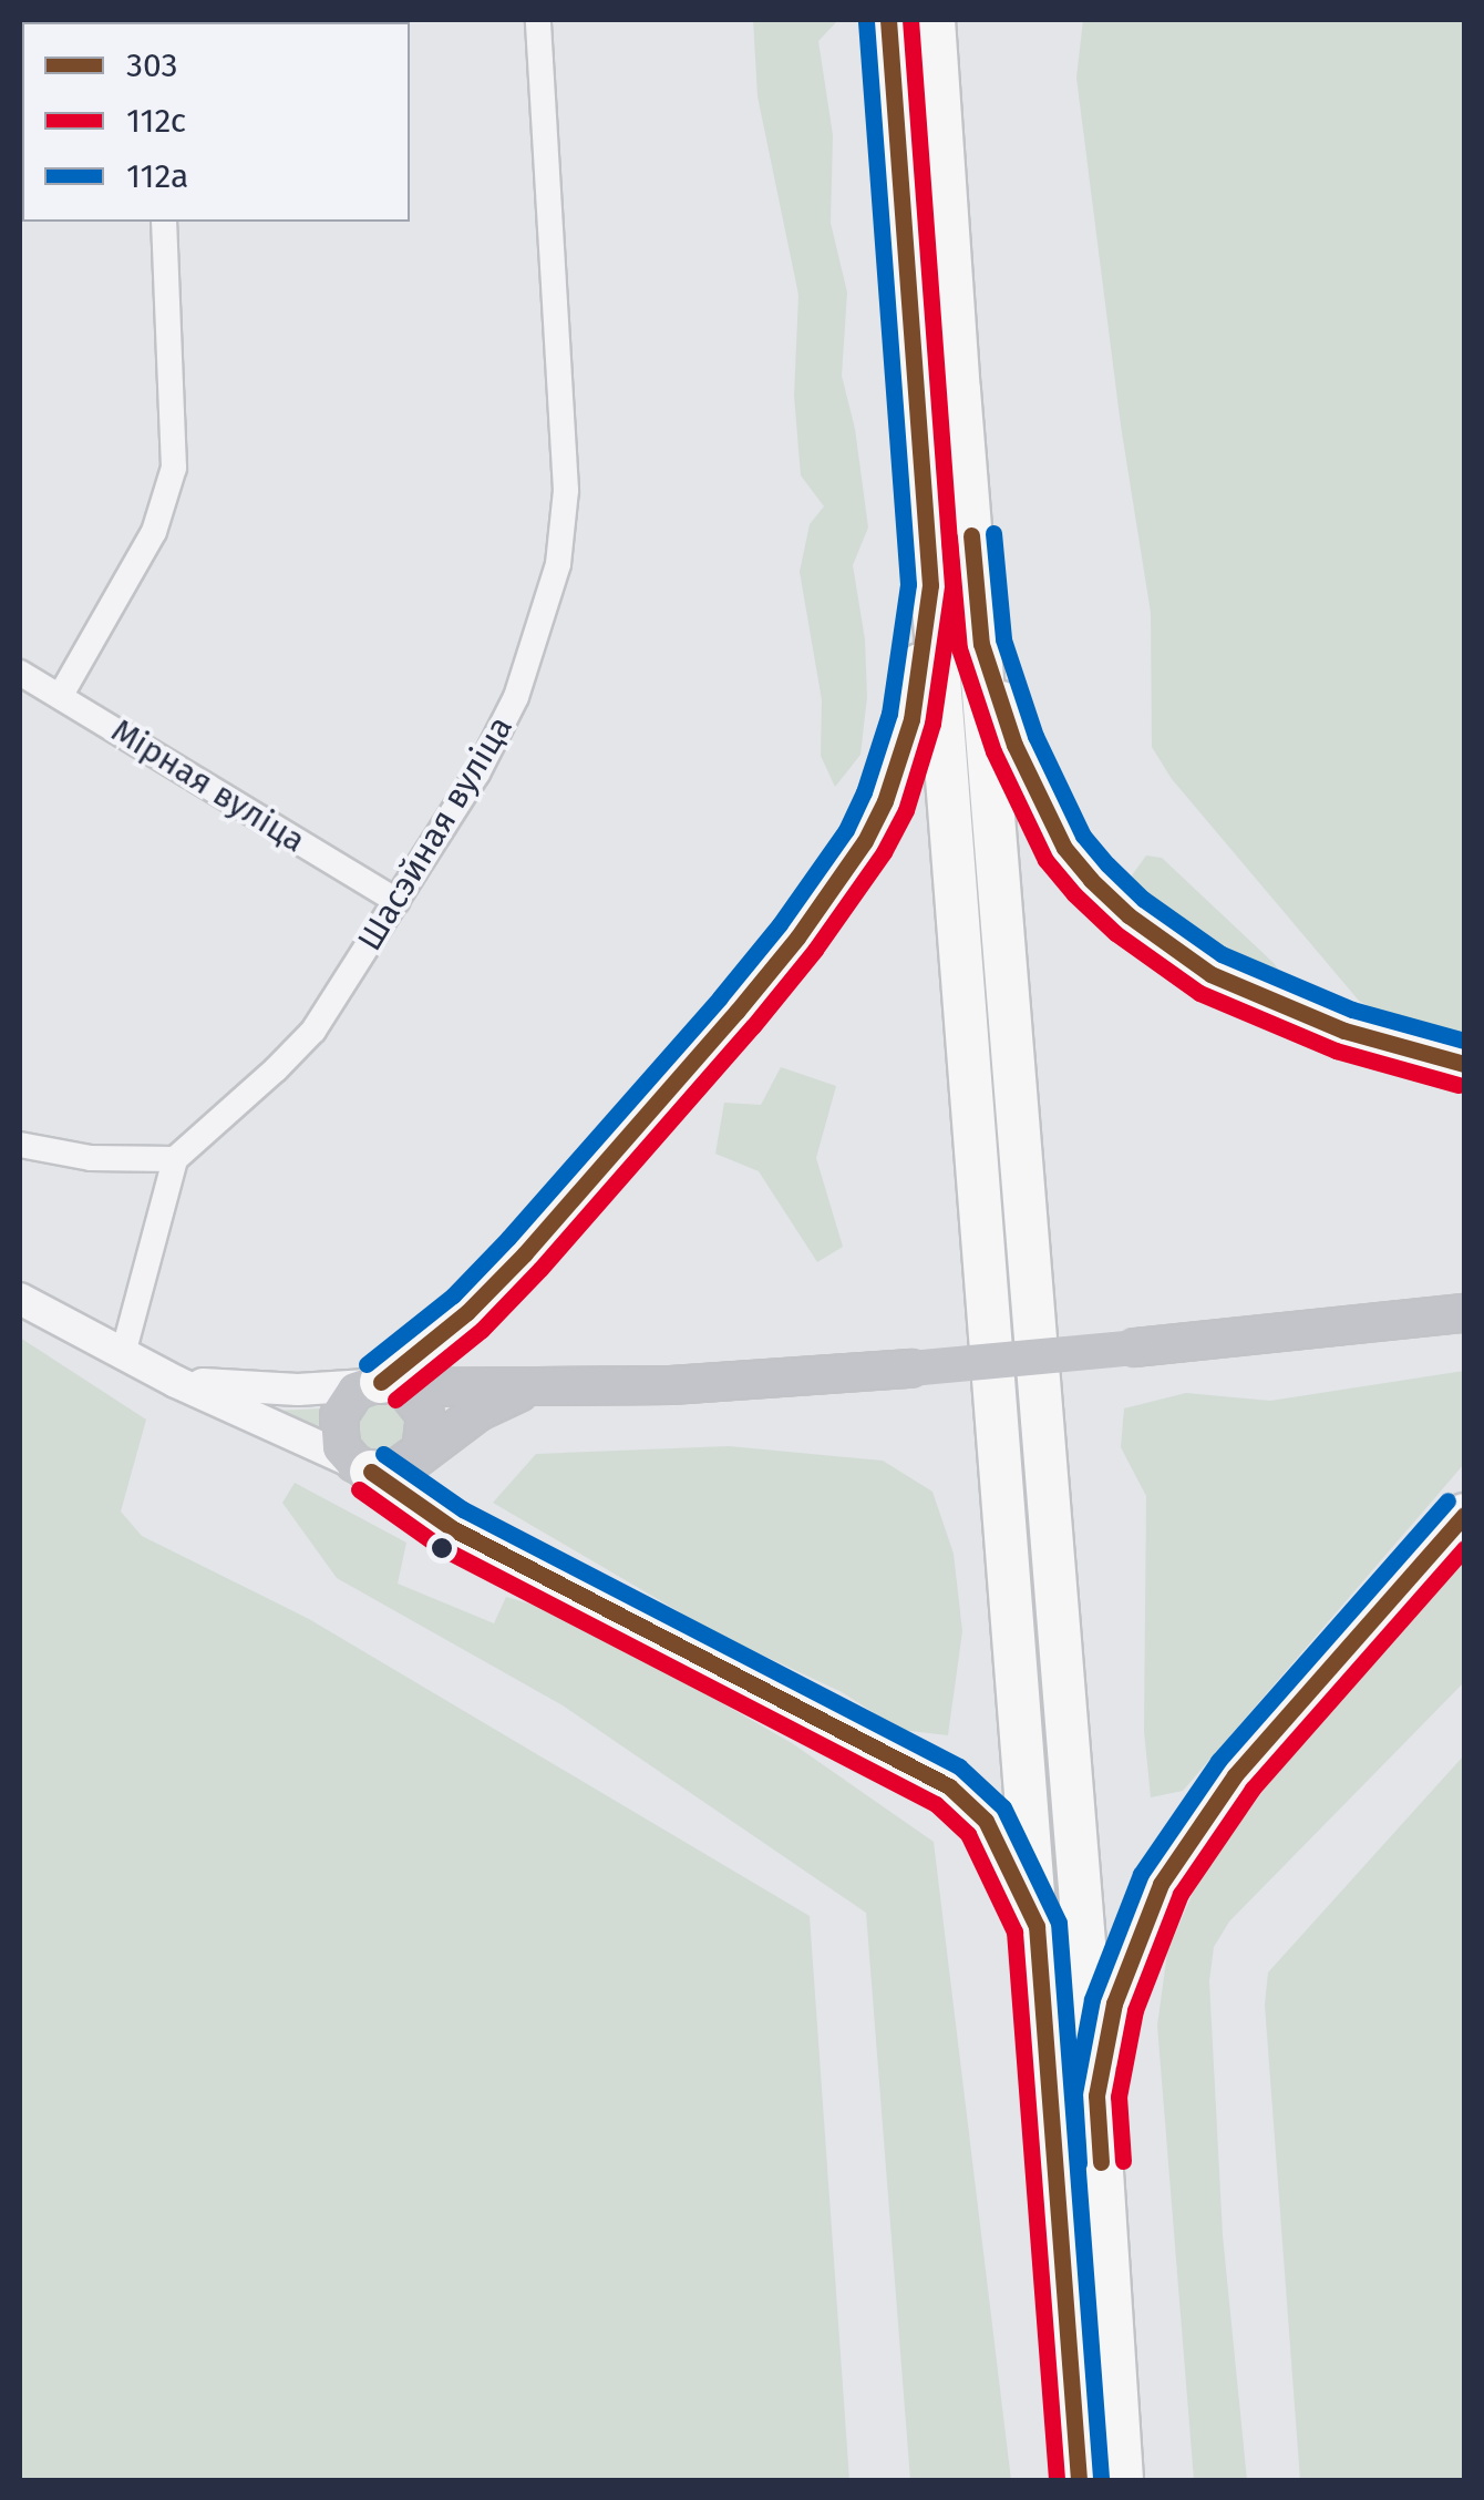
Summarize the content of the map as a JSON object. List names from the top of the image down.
{
  "streets": {
    "street": ["Мірная вуліца", "Шасэйная вуліца"]
  },
  "crossings": [
    ["Мірная вуліца", "Шасэйная вуліца"]
  ],
  "lines": ["transit line 303", "transit line 112с", "transit line 112а"],
  "legend": ["303", "112с", "112а"]
}
